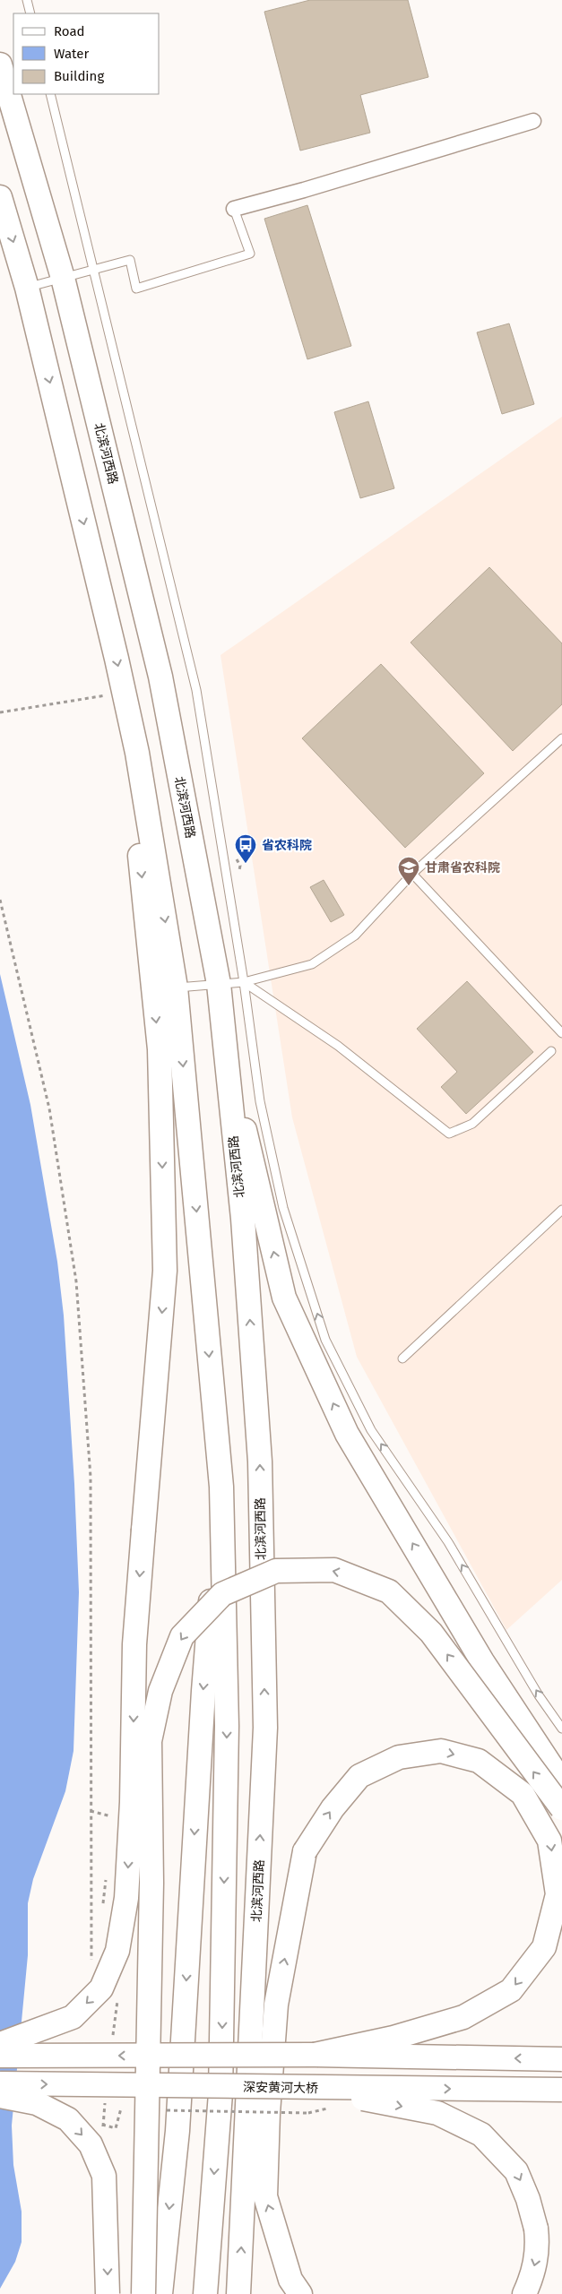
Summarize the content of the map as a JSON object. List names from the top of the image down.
{
  "streets": {
    "main road": ["北滨河西路", "深安黄河大桥"]
  },
  "places": {
    "bus stop": ["省农科院"],
    "school or university": ["甘肃省农科院"]
  },
  "legend": ["Road", "Water", "Building"]
}
